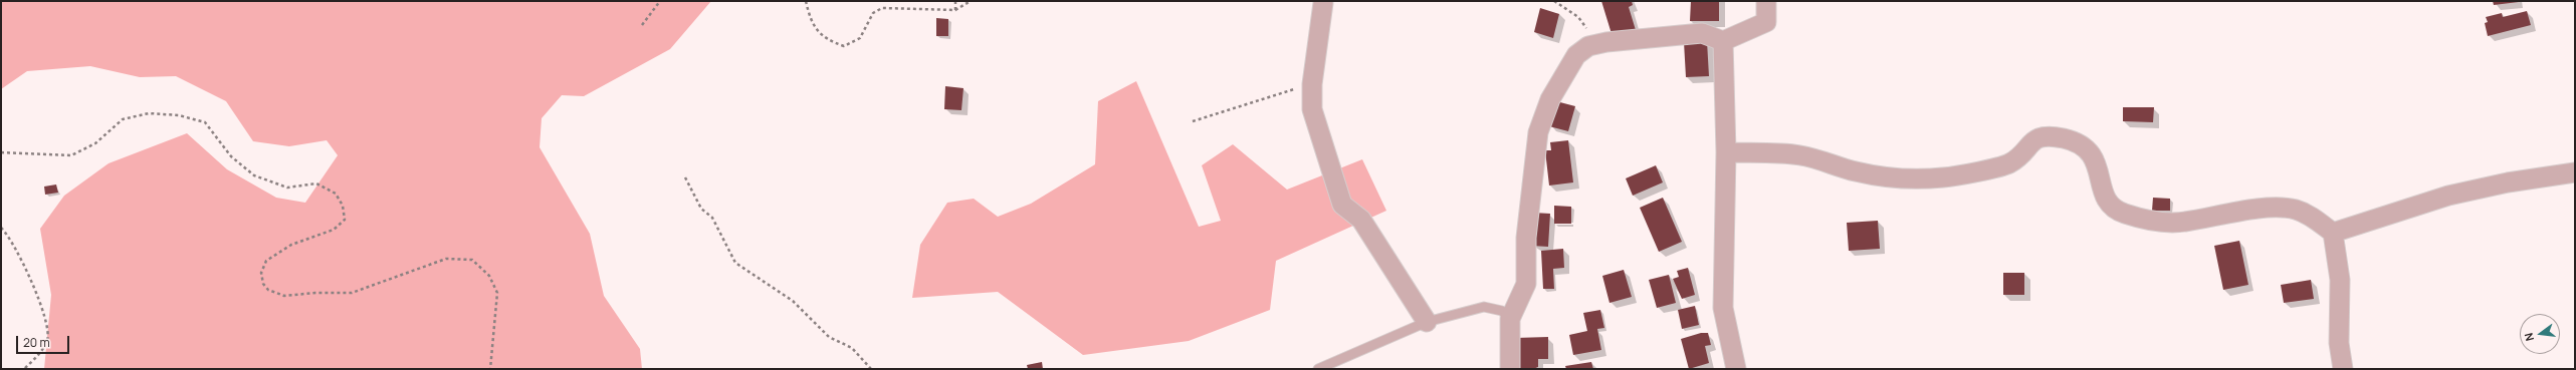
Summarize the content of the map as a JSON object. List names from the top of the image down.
{
  "scale_bar": "20 m",
  "north": "left"
}
